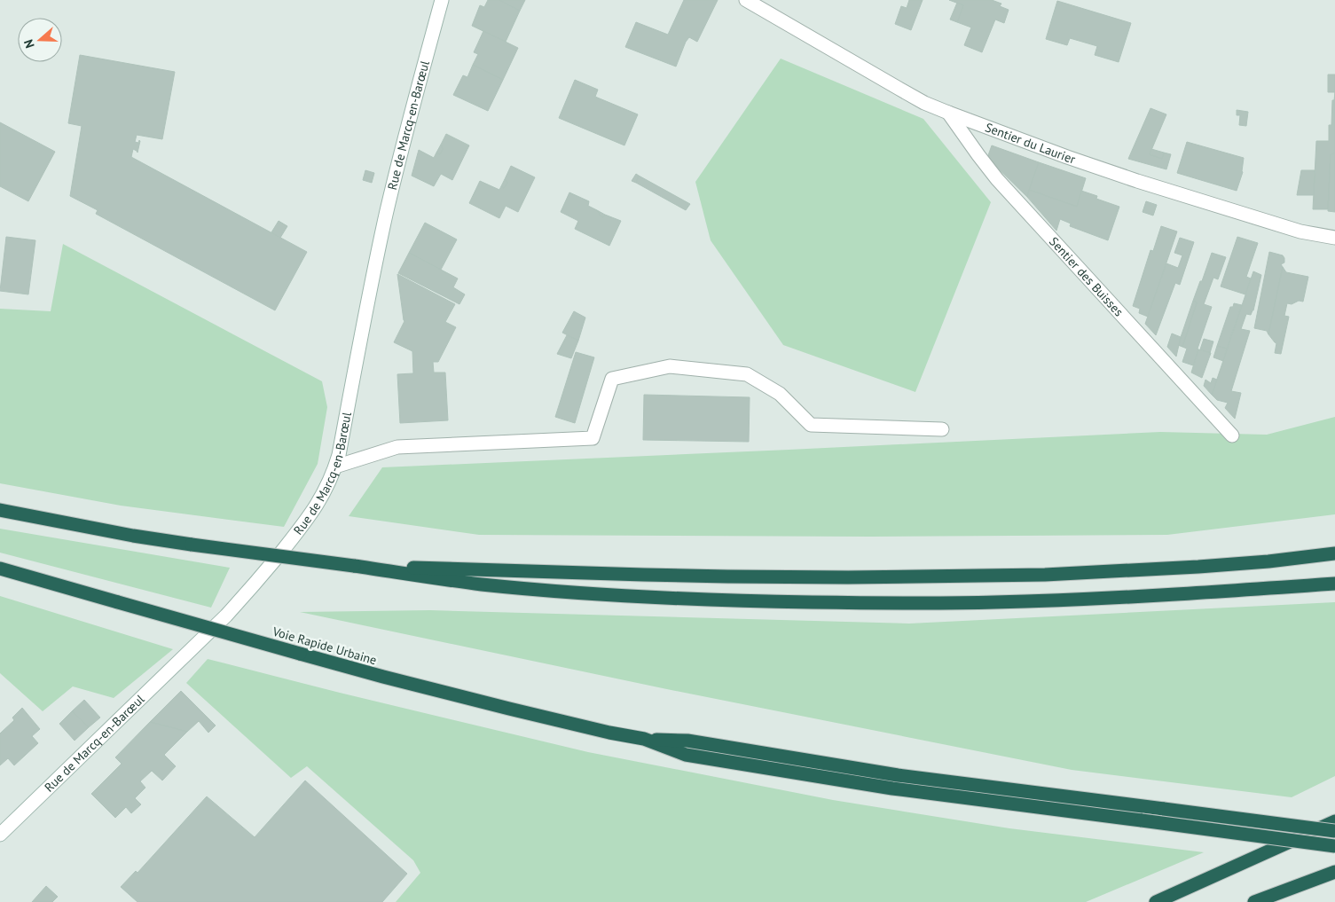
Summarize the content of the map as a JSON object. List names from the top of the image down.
{
  "streets": {
    "highway": ["Voie Rapide Urbaine"],
    "street": ["Rue de Marcq-en-Barœul", "Sentier du Laurier", "Sentier des Buisses"]
  },
  "crossings": [
    ["Sentier du Laurier", "Sentier des Buisses"]
  ],
  "north": "left"
}
